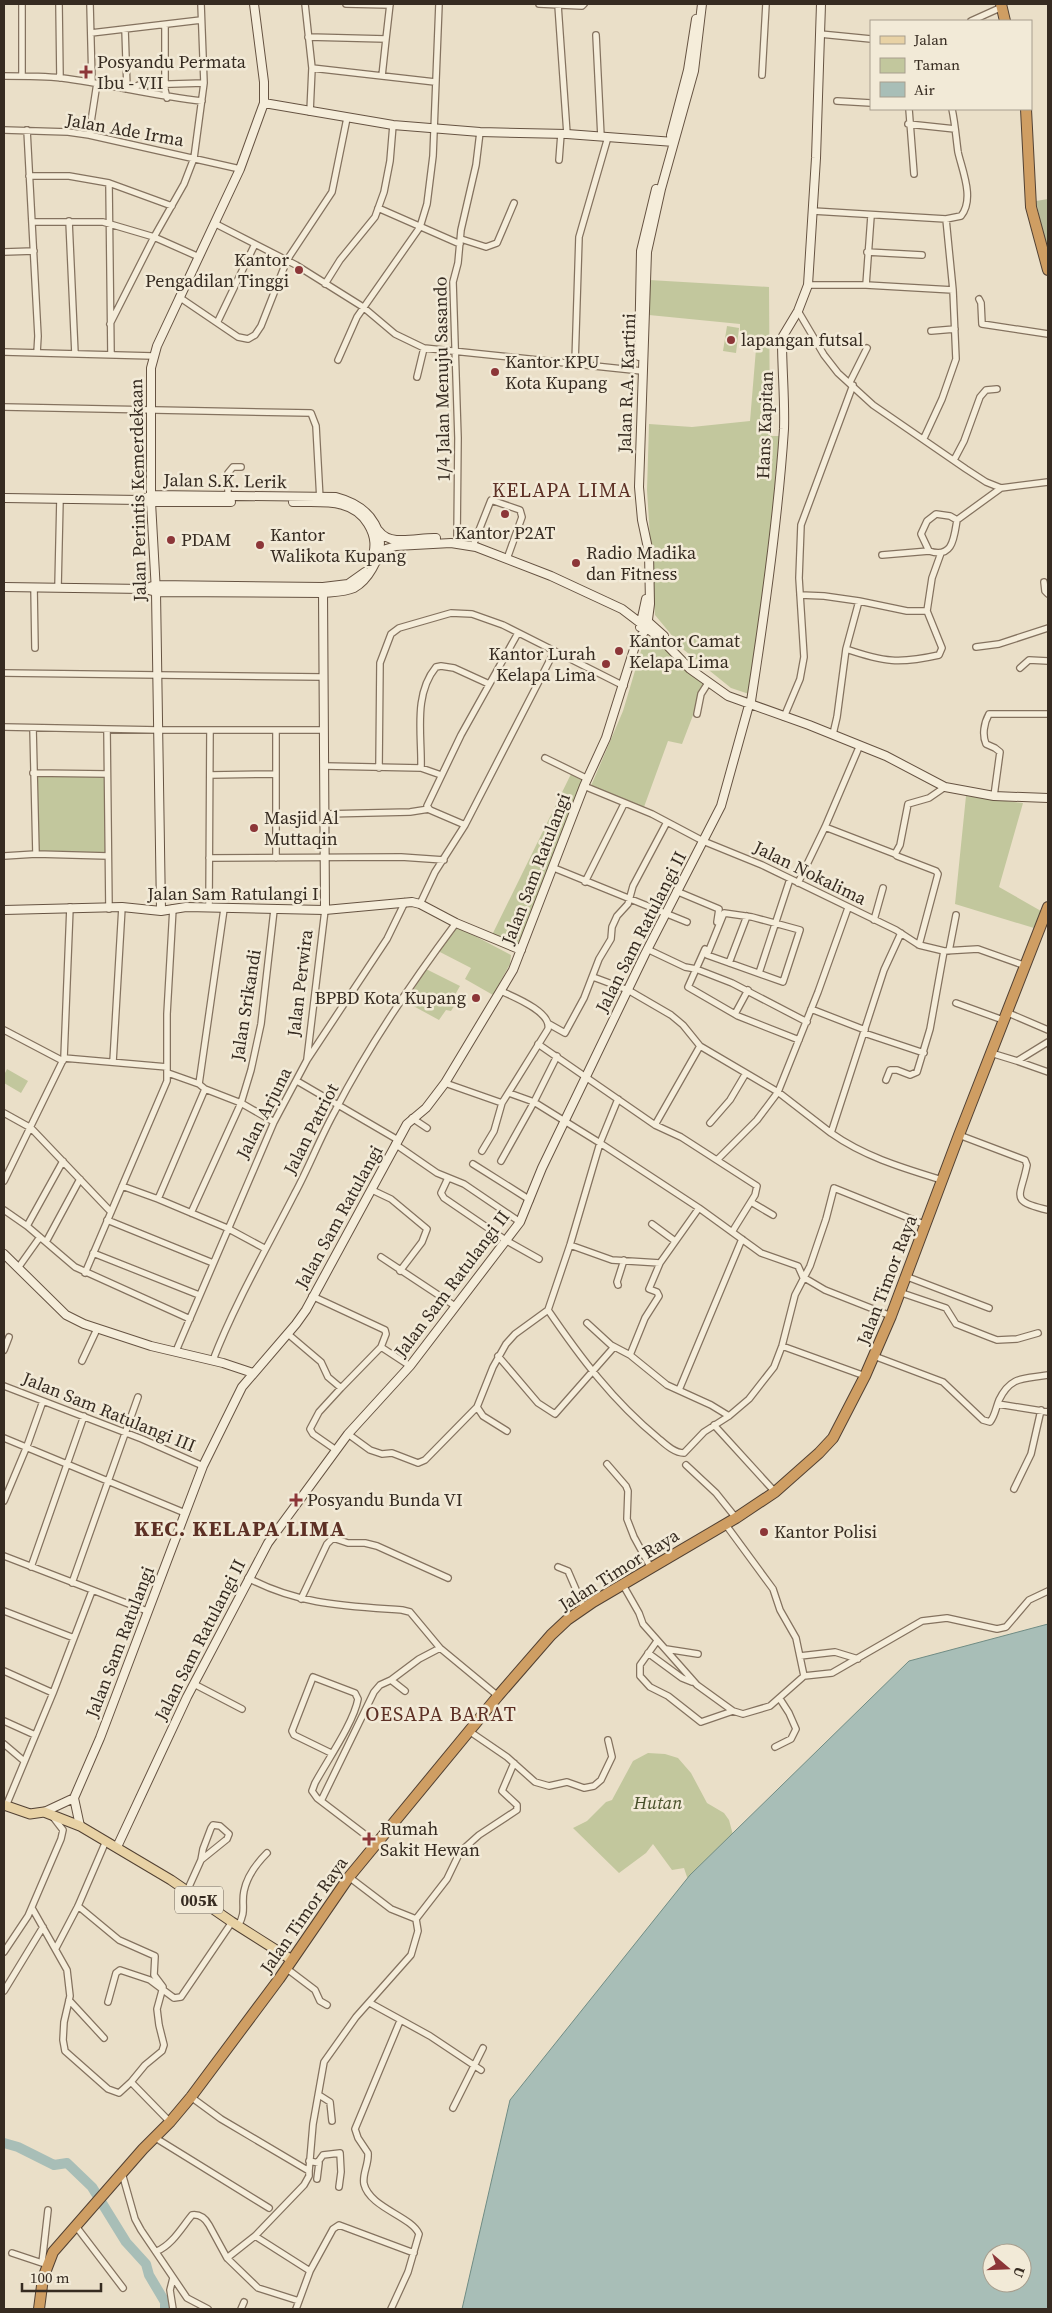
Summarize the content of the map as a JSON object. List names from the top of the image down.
{
  "streets": {
    "highway": ["Jalan Timor Raya"],
    "main road": [
      "Jalan R.A. Kartini",
      "Hans Kapitan",
      "Jalan S.K. Lerik",
      "Jalan Perintis Kemerdekaan",
      "Jalan Sam Ratulangi",
      "Jalan Sam Ratulangi I",
      "Jalan Sam Ratulangi II",
      "005K"
    ],
    "street": [
      "Jalan Ade Irma",
      "1/4 Jalan Menuju Sasando",
      "Jalan Nokalima",
      "Jalan Perwira",
      "Jalan Srikandi",
      "Jalan Arjuna",
      "Jalan Patriot",
      "Jalan Sam Ratulangi III"
    ]
  },
  "crossings": [
    ["Jalan Ade Irma", "Jalan Perintis Kemerdekaan"],
    ["1/4 Jalan Menuju Sasando", "Jalan S.K. Lerik"],
    ["Jalan R.A. Kartini", "Jalan S.K. Lerik"],
    ["Jalan R.A. Kartini", "Jalan Sam Ratulangi"],
    ["Hans Kapitan", "Jalan Sam Ratulangi II"],
    ["Jalan S.K. Lerik", "Jalan Perintis Kemerdekaan"],
    ["Jalan S.K. Lerik", "Jalan Sam Ratulangi"],
    ["Jalan Perintis Kemerdekaan", "Jalan Sam Ratulangi I"],
    ["Jalan Sam Ratulangi", "Jalan Nokalima"],
    ["Jalan Sam Ratulangi", "Jalan Sam Ratulangi I"],
    ["Jalan Sam Ratulangi", "Jalan Sam Ratulangi III"],
    ["Jalan Nokalima", "Jalan Sam Ratulangi II"],
    ["Jalan Nokalima", "Jalan Timor Raya"],
    ["Jalan Sam Ratulangi I", "Jalan Perwira"],
    ["Jalan Sam Ratulangi I", "Jalan Srikandi"],
    ["Jalan Sam Ratulangi I", "Jalan Arjuna"],
    ["Jalan Sam Ratulangi I", "Jalan Patriot"],
    ["Jalan Sam Ratulangi II", "005K"],
    ["Jalan Perwira", "Jalan Arjuna"],
    ["Jalan Timor Raya", "005K"]
  ],
  "districts": ["KELAPA LIMA", "KEC. KELAPA LIMA", "OESAPA BARAT"],
  "parks": ["Hutan"],
  "places": {
    "health": ["Posyandu Permata Ibu - VII", "Posyandu Bunda VI", "Rumah Sakit Hewan"],
    "other": [
      "Kantor Pengadilan Tinggi",
      "lapangan futsal",
      "Kantor KPU Kota Kupang",
      "Kantor P2AT",
      "PDAM",
      "Kantor Walikota Kupang",
      "Radio Madika dan Fitness",
      "Kantor Camat Kelapa Lima",
      "Kantor Lurah Kelapa Lima",
      "Masjid Al Muttaqin",
      "BPBD Kota Kupang",
      "Kantor Polisi"
    ]
  },
  "legend": ["Jalan", "Taman", "Air"],
  "scale_bar": "100 m",
  "north": "right"
}
